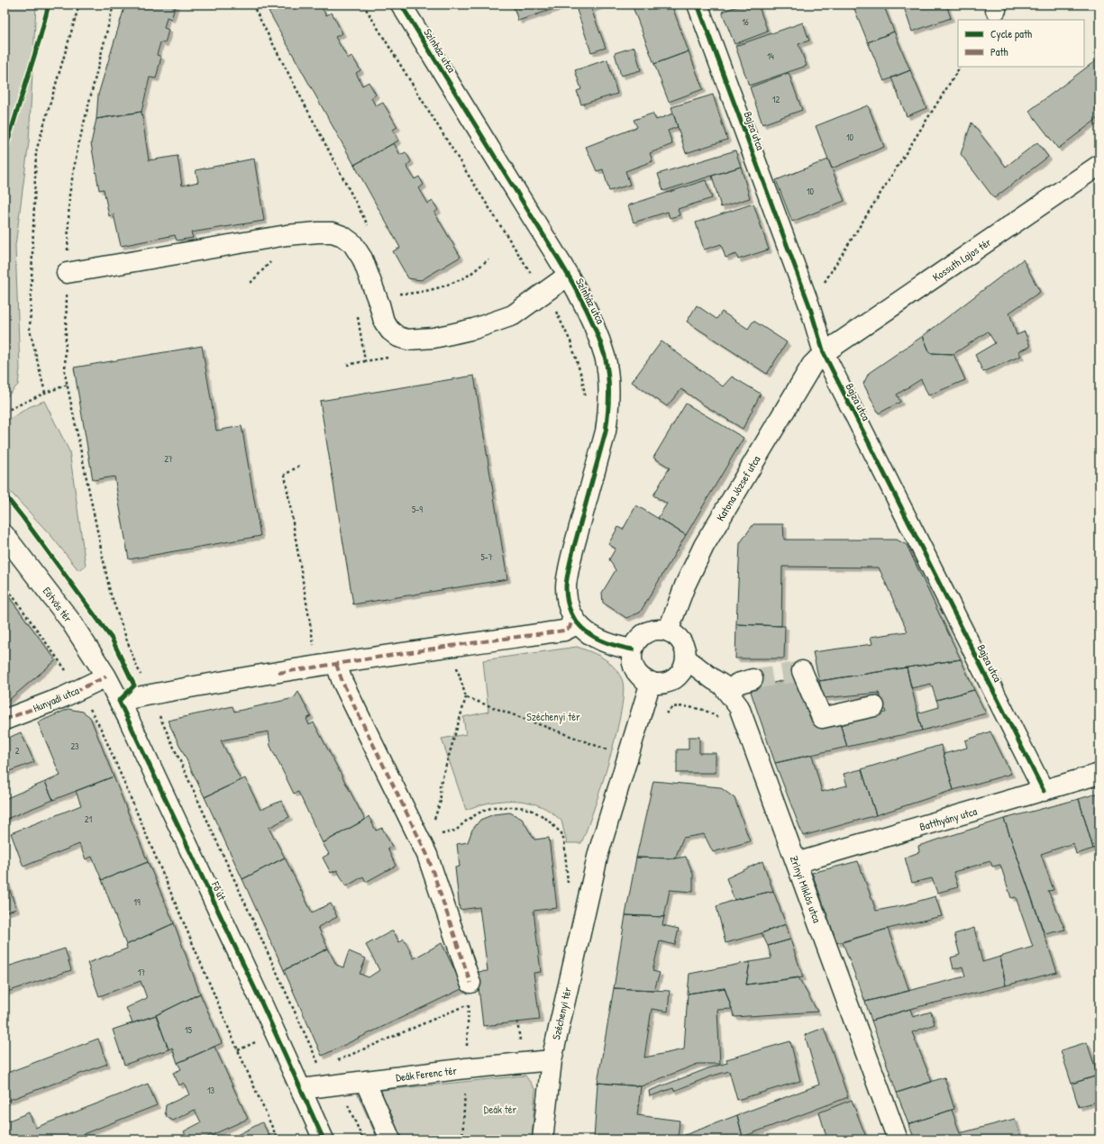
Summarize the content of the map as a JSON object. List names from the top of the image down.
{
  "streets": {
    "street": [
      "Színház utca",
      "Bajza utca",
      "Kossuth Lajos tér",
      "Katona József utca",
      "Eötvös tér",
      "Hunyadi utca",
      "Batthyány utca",
      "Zrínyi Miklós utca",
      "Fő út",
      "Széchenyi tér",
      "Deák Ferenc tér"
    ]
  },
  "crossings": [
    ["Színház utca", "Katona József utca"],
    ["Színház utca", "Zrínyi Miklós utca"],
    ["Színház utca", "Széchenyi tér"],
    ["Bajza utca", "Kossuth Lajos tér"],
    ["Bajza utca", "Katona József utca"],
    ["Bajza utca", "Batthyány utca"],
    ["Kossuth Lajos tér", "Katona József utca"],
    ["Katona József utca", "Zrínyi Miklós utca"],
    ["Katona József utca", "Széchenyi tér"],
    ["Eötvös tér", "Hunyadi utca"],
    ["Eötvös tér", "Fő út"],
    ["Hunyadi utca", "Fő út"],
    ["Batthyány utca", "Zrínyi Miklós utca"],
    ["Zrínyi Miklós utca", "Széchenyi tér"],
    ["Fő út", "Deák Ferenc tér"],
    ["Széchenyi tér", "Deák Ferenc tér"]
  ],
  "parks": ["Széchenyi tér", "Deák tér"],
  "house_numbers": [
    "16",
    "14",
    "12",
    "10",
    "10",
    "27",
    "5-9",
    "5-7",
    "23",
    "2",
    "21",
    "19",
    "17",
    "15",
    "13"
  ],
  "legend": ["Cycle path", "Path"]
}
